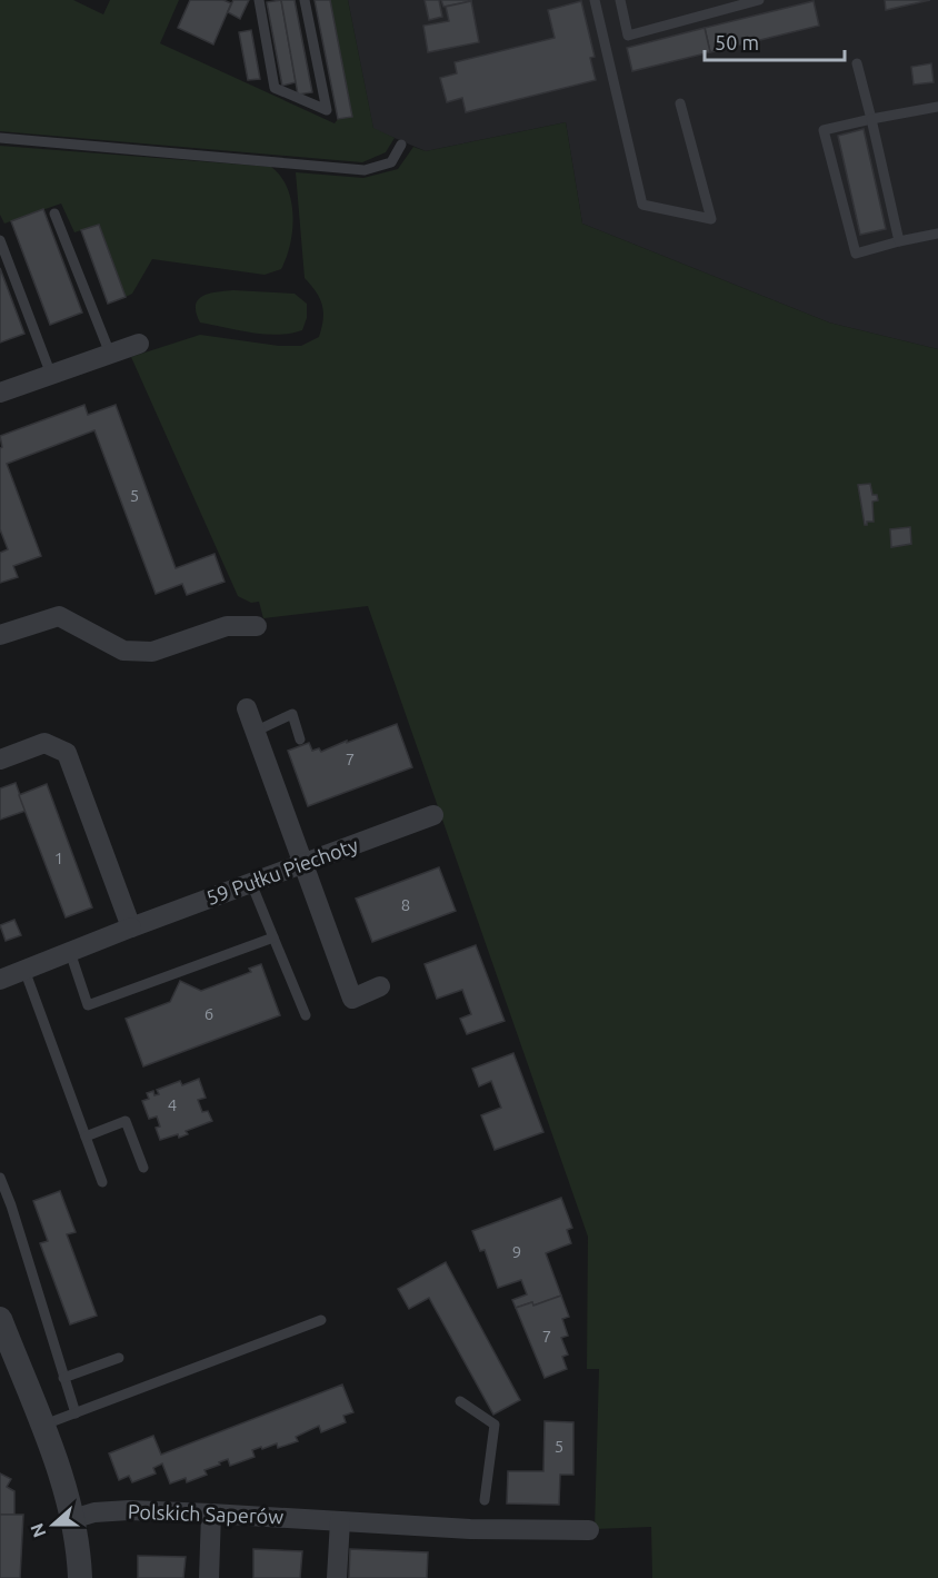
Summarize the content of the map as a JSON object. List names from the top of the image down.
{
  "streets": {
    "street": ["59 Pułku Piechoty", "Polskich Saperów"]
  },
  "house_numbers": [
    "5",
    "7",
    "1",
    "8",
    "6",
    "4",
    "9",
    "7",
    "5"
  ],
  "scale_bar": "50 m",
  "north": "left"
}
